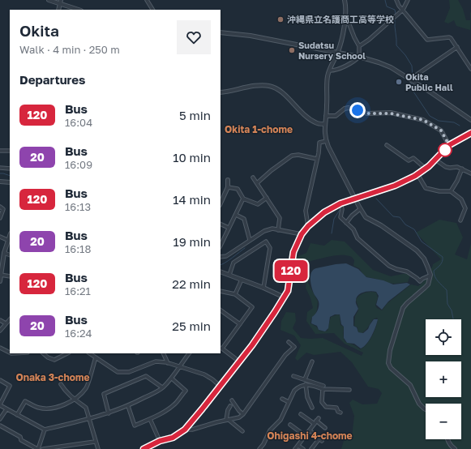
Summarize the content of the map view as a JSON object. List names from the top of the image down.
{
  "districts": ["Okita 1-chome", "Onaka 3-chome", "Ohigashi 4-chome"],
  "places": ["沖縄県立名護商工高等学校", "Sudatsu Nursery School", "Okita Public Hall"],
  "lines": ["bus line 120"],
  "page": {
    "on_map": "120",
    "heading": [
      ["Okita", "Walk · 4 min · 250 m"],
      "Departures"
    ],
    "list": [
      {
        "mark": "120",
        "name": "Bus",
        "note": "16:04",
        "value": "5 min"
      },
      {
        "mark": "20",
        "name": "Bus",
        "note": "16:09",
        "value": "10 min"
      },
      {
        "mark": "120",
        "name": "Bus",
        "note": "16:13",
        "value": "14 min"
      },
      {
        "mark": "20",
        "name": "Bus",
        "note": "16:18",
        "value": "19 min"
      },
      {
        "mark": "120",
        "name": "Bus",
        "note": "16:21",
        "value": "22 min"
      },
      {
        "mark": "20",
        "name": "Bus",
        "note": "16:24",
        "value": "25 min"
      }
    ],
    "map_buttons": ["+", "−"]
  }
}
